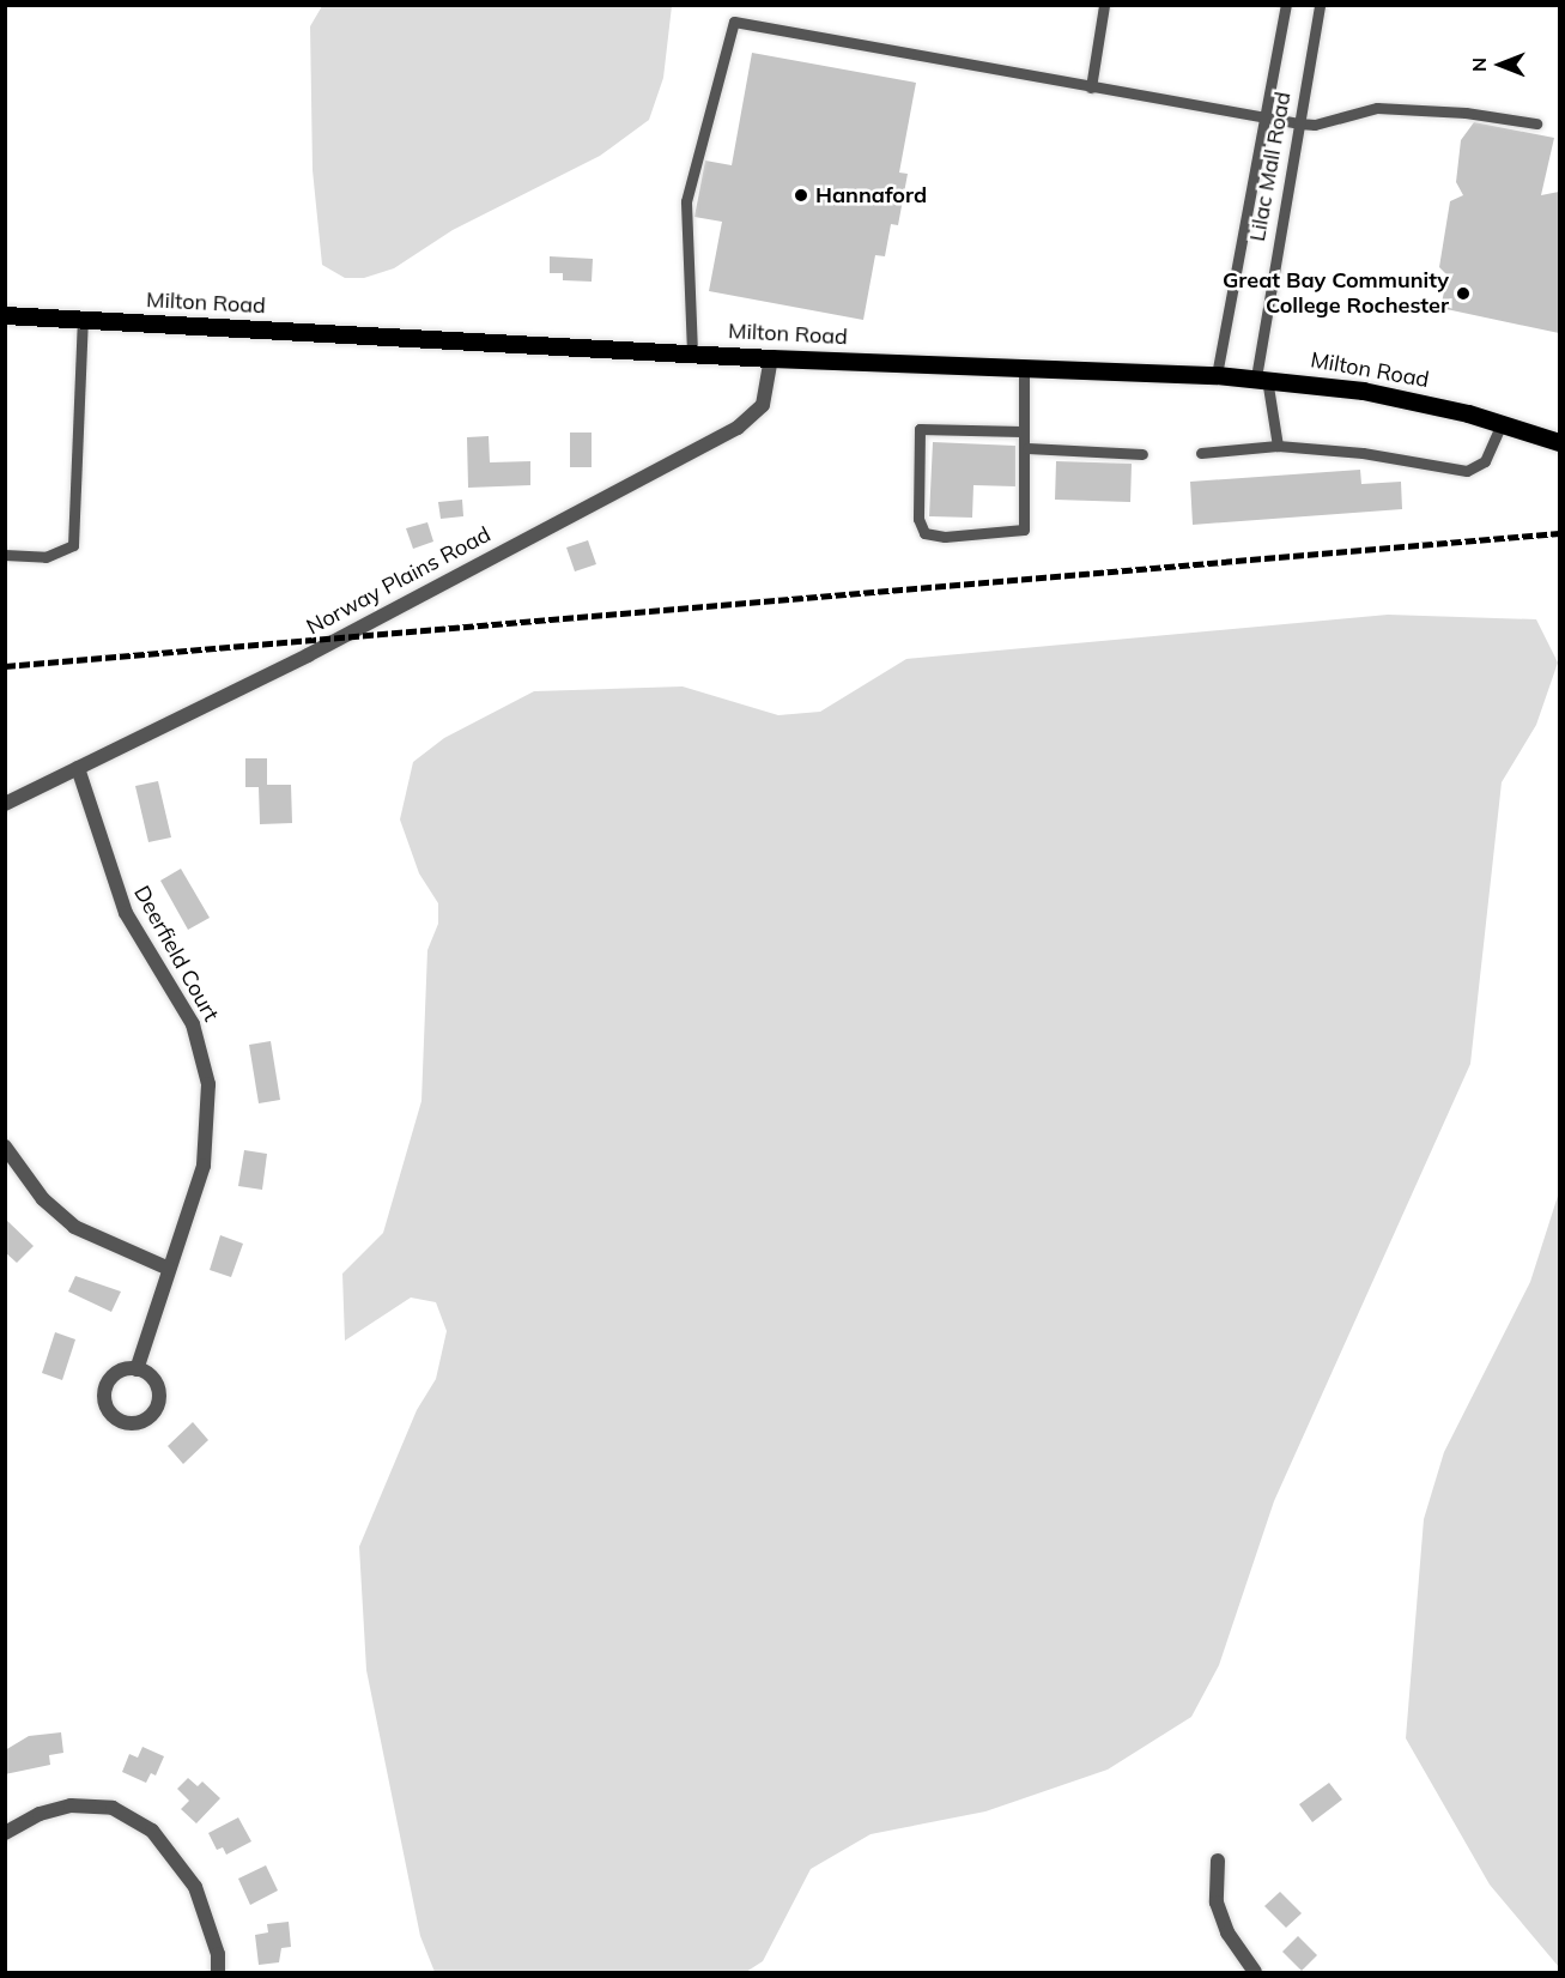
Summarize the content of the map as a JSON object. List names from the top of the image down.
{
  "streets": {
    "main road": ["Milton Road"],
    "street": ["Norway Plains Road", "Deerfield Court"],
    "lane": ["Lilac Mall Road"]
  },
  "crossings": [
    ["Lilac Mall Road", "Milton Road"],
    ["Milton Road", "Norway Plains Road"],
    ["Norway Plains Road", "Deerfield Court"]
  ],
  "places": ["Hannaford", "Great Bay Community College Rochester"],
  "north": "left"
}
